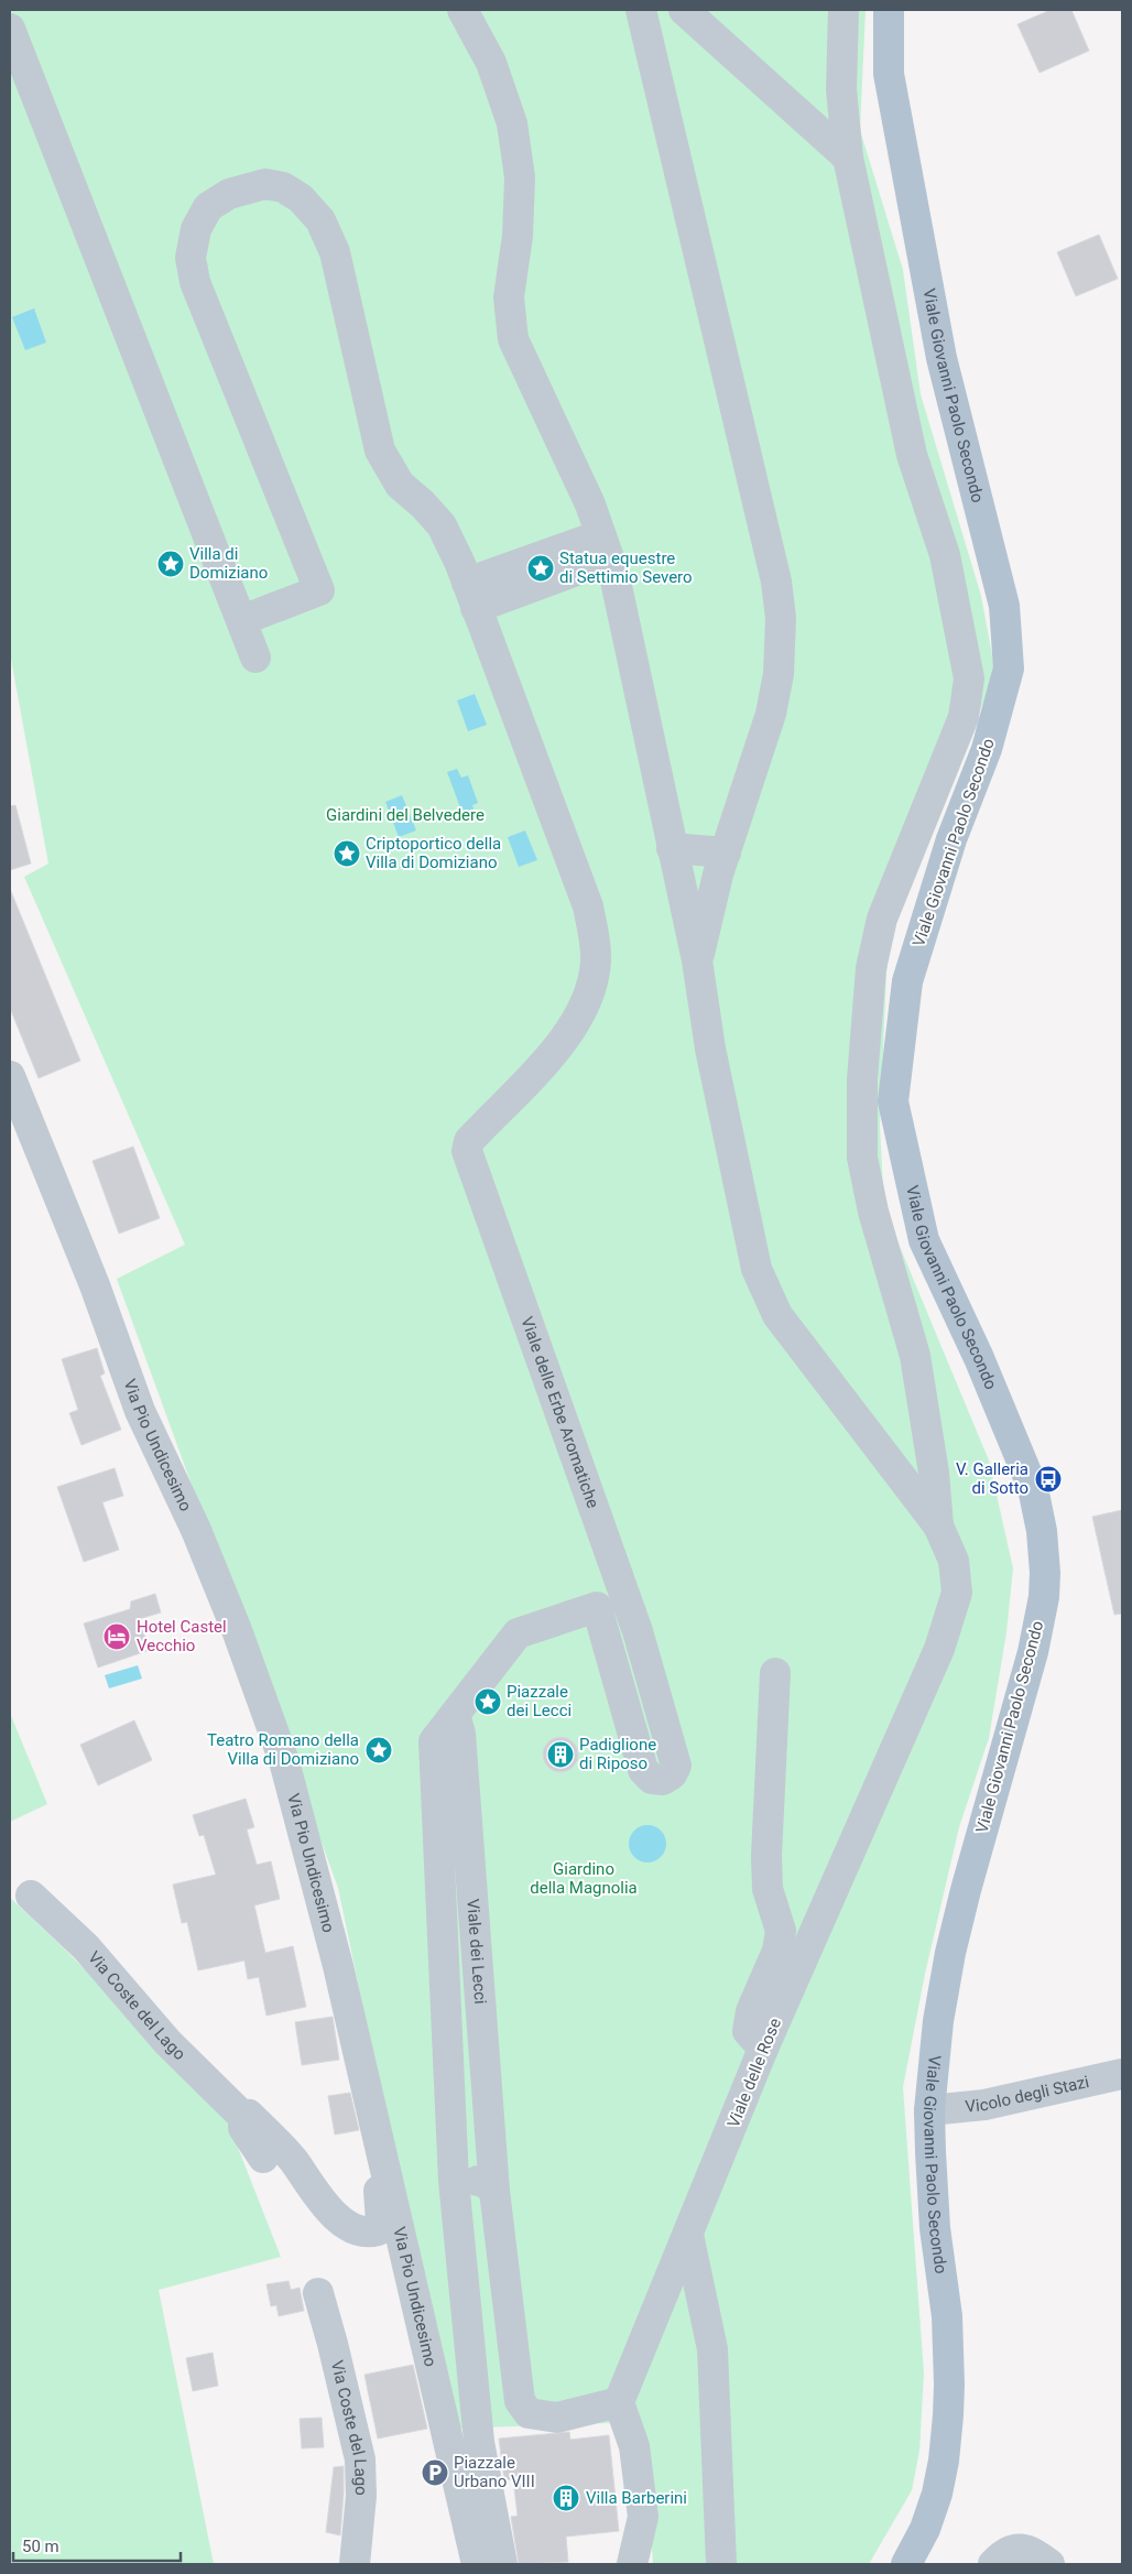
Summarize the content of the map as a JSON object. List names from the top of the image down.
{
  "streets": {
    "main road": ["Viale Giovanni Paolo Secondo"],
    "street": [
      "Viale delle Erbe Aromatiche",
      "Via Pio Undicesimo",
      "Viale dei Lecci",
      "Via Coste del Lago",
      "Viale delle Rose",
      "Vicolo degli Stazi"
    ]
  },
  "crossings": [
    ["Viale Giovanni Paolo Secondo", "Vicolo degli Stazi"],
    ["Viale delle Erbe Aromatiche", "Viale dei Lecci"],
    ["Via Pio Undicesimo", "Via Coste del Lago"],
    ["Viale dei Lecci", "Viale delle Rose"]
  ],
  "parks": ["Giardini del Belvedere", "Giardino della Magnolia"],
  "places": {
    "place": [
      "Villa di Domiziano",
      "Statua equestre di Settimio Severo",
      "Criptoportico della Villa di Domiziano",
      "Piazzale dei Lecci",
      "Teatro Romano della Villa di Domiziano"
    ],
    "bus stop": ["V. Galleria di Sotto"],
    "hotel": ["Hotel Castel Vecchio"],
    "building": ["Padiglione di Riposo", "Villa Barberini"],
    "parking": ["Piazzale Urbano VIII"]
  },
  "scale_bar": "50 m"
}
